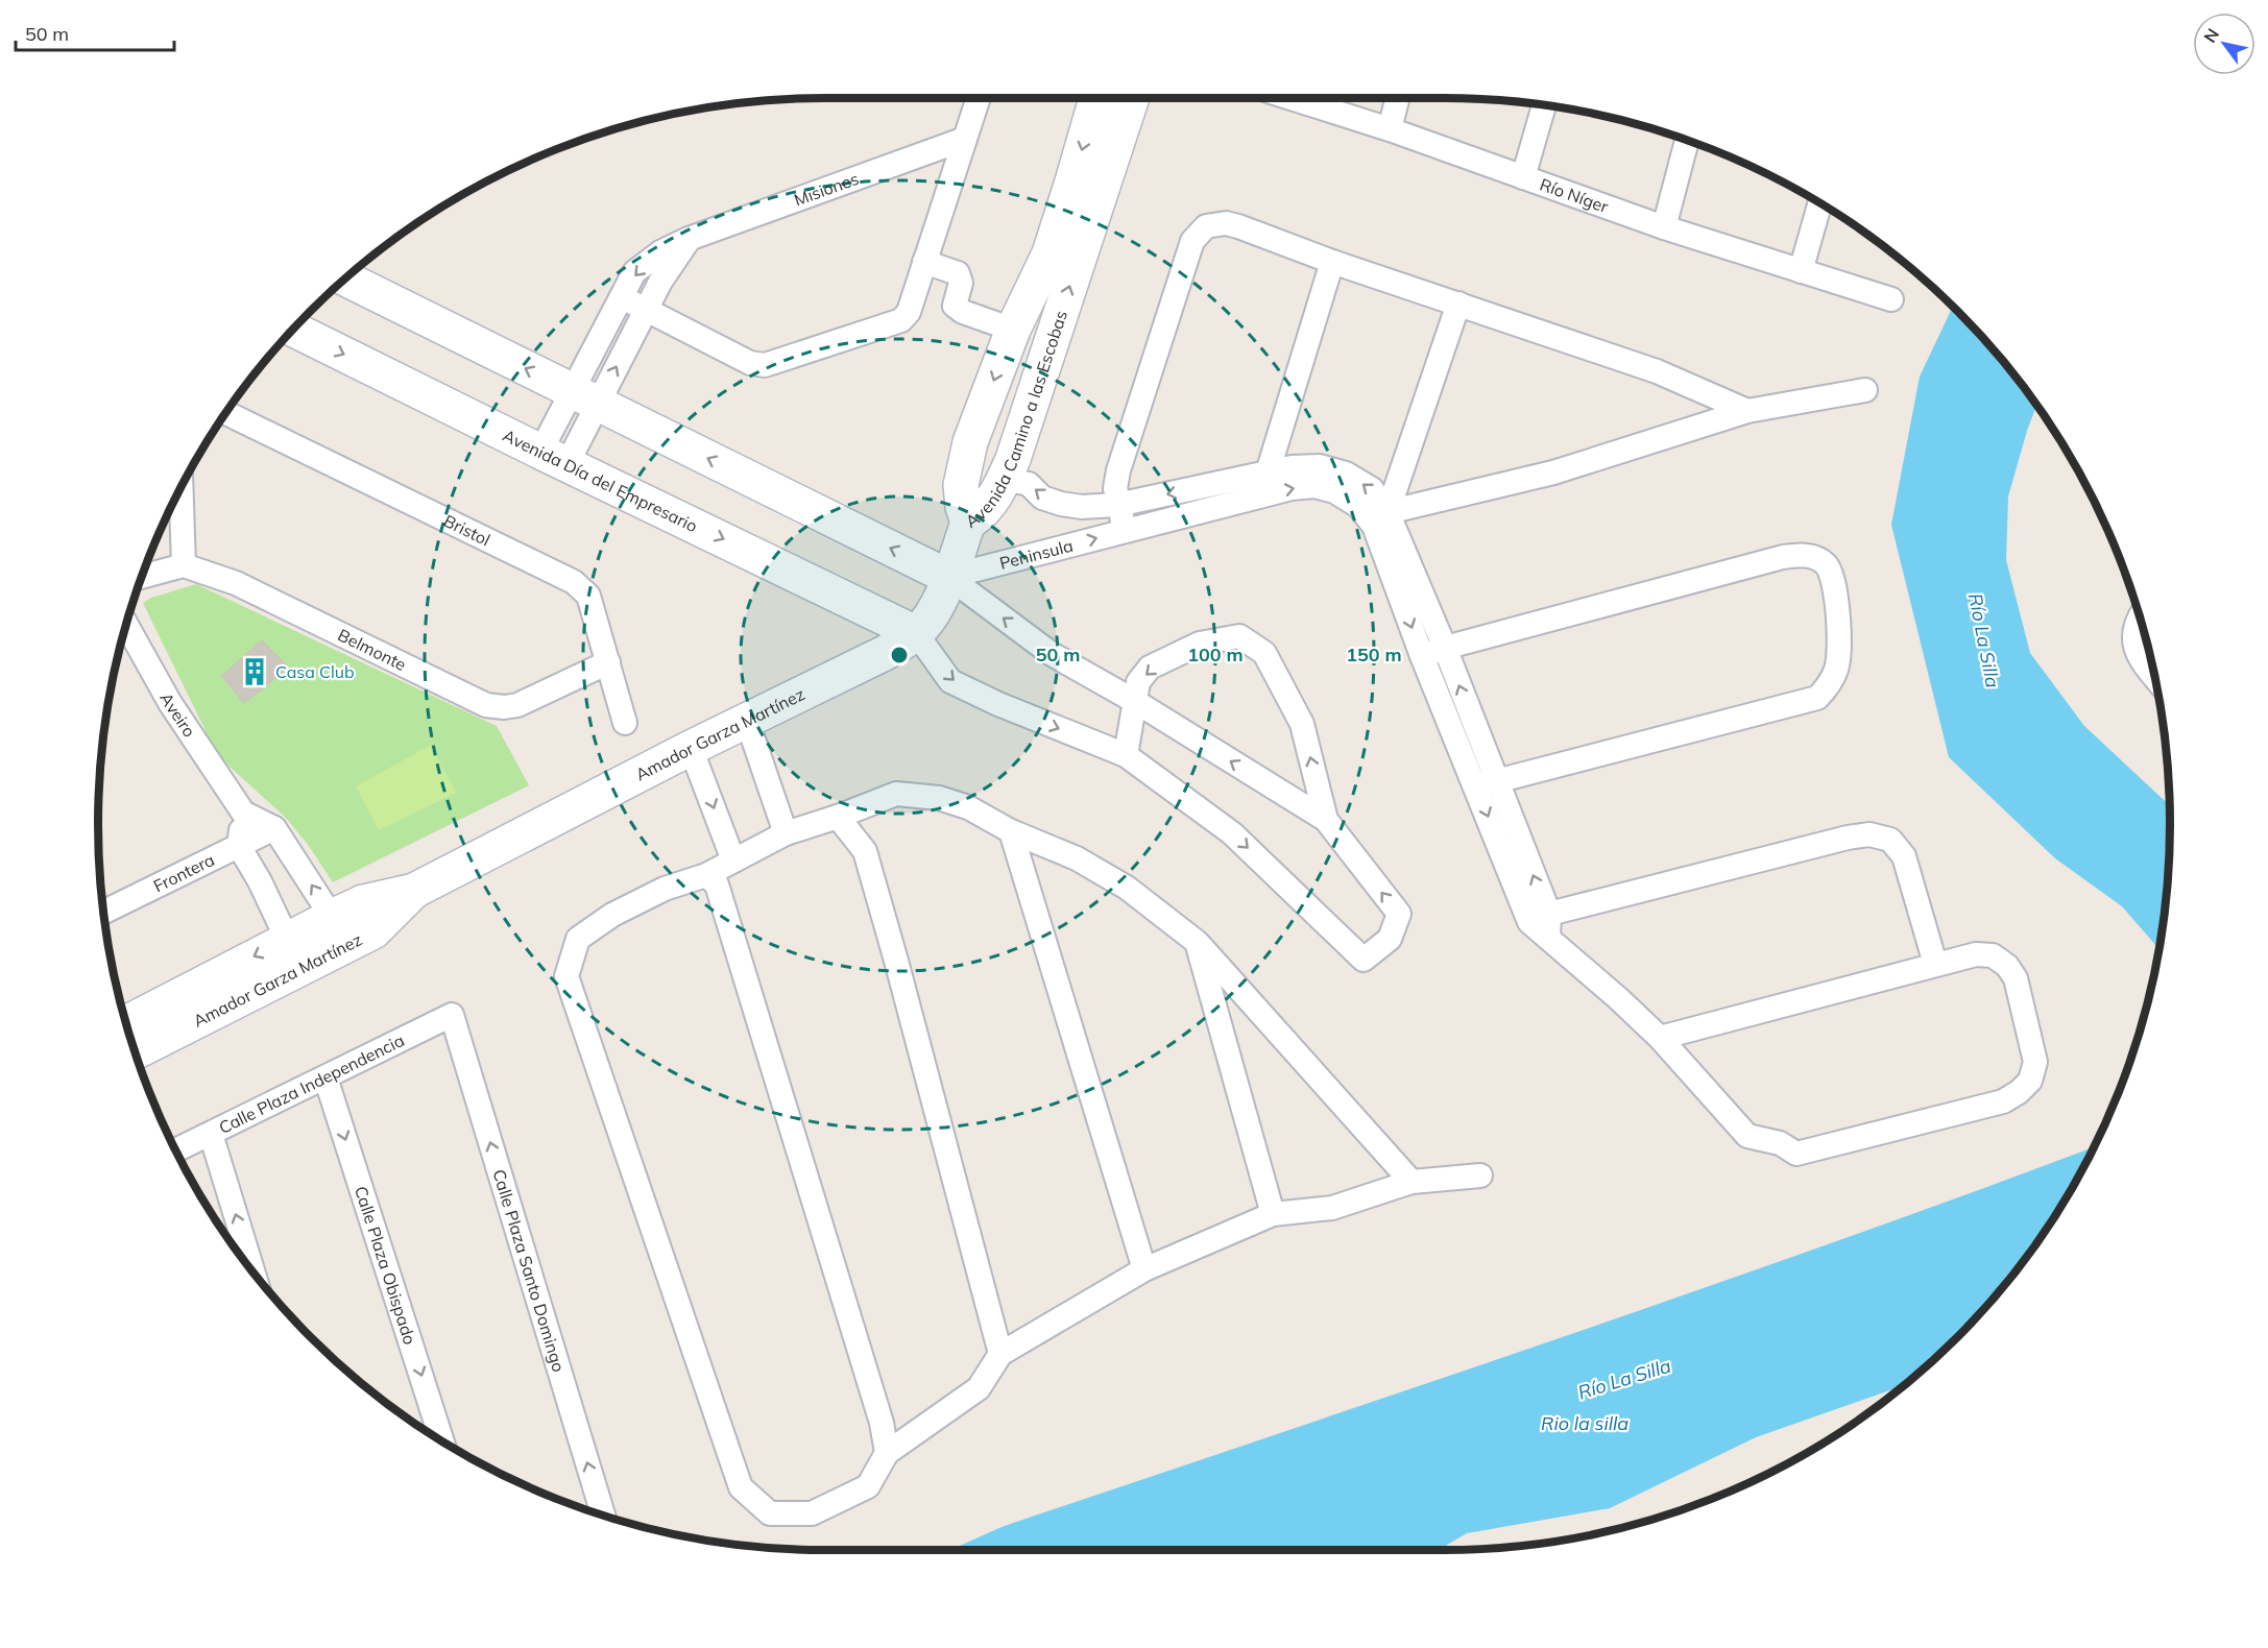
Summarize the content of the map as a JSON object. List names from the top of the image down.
{
  "streets": {
    "street": [
      "Misiones",
      "Río Níger",
      "Avenida Camino a las Escobas",
      "Avenida Día del Empresario",
      "Bristol",
      "Peninsula",
      "Belmonte",
      "Aveiro",
      "Amador Garza Martínez",
      "Frontera",
      "Calle Plaza Independencia",
      "Calle Plaza Obispado",
      "Calle Plaza Santo Domingo"
    ]
  },
  "crossings": [
    ["Misiones", "Avenida Día del Empresario"],
    ["Avenida Camino a las Escobas", "Amador Garza Martínez"],
    ["Avenida Día del Empresario", "Amador Garza Martínez"],
    ["Bristol", "Belmonte"],
    ["Peninsula", "Amador Garza Martínez"],
    ["Calle Plaza Independencia", "Calle Plaza Obispado"],
    ["Calle Plaza Independencia", "Calle Plaza Santo Domingo"]
  ],
  "one_way": ["Calle Plaza Santo Domingo"],
  "water": ["Río La Silla", "Rio la silla"],
  "places": {
    "building": ["Casa Club"]
  },
  "scale_bar": "50 m",
  "north": "top left",
  "rings": ["50 m", "100 m", "150 m"]
}
